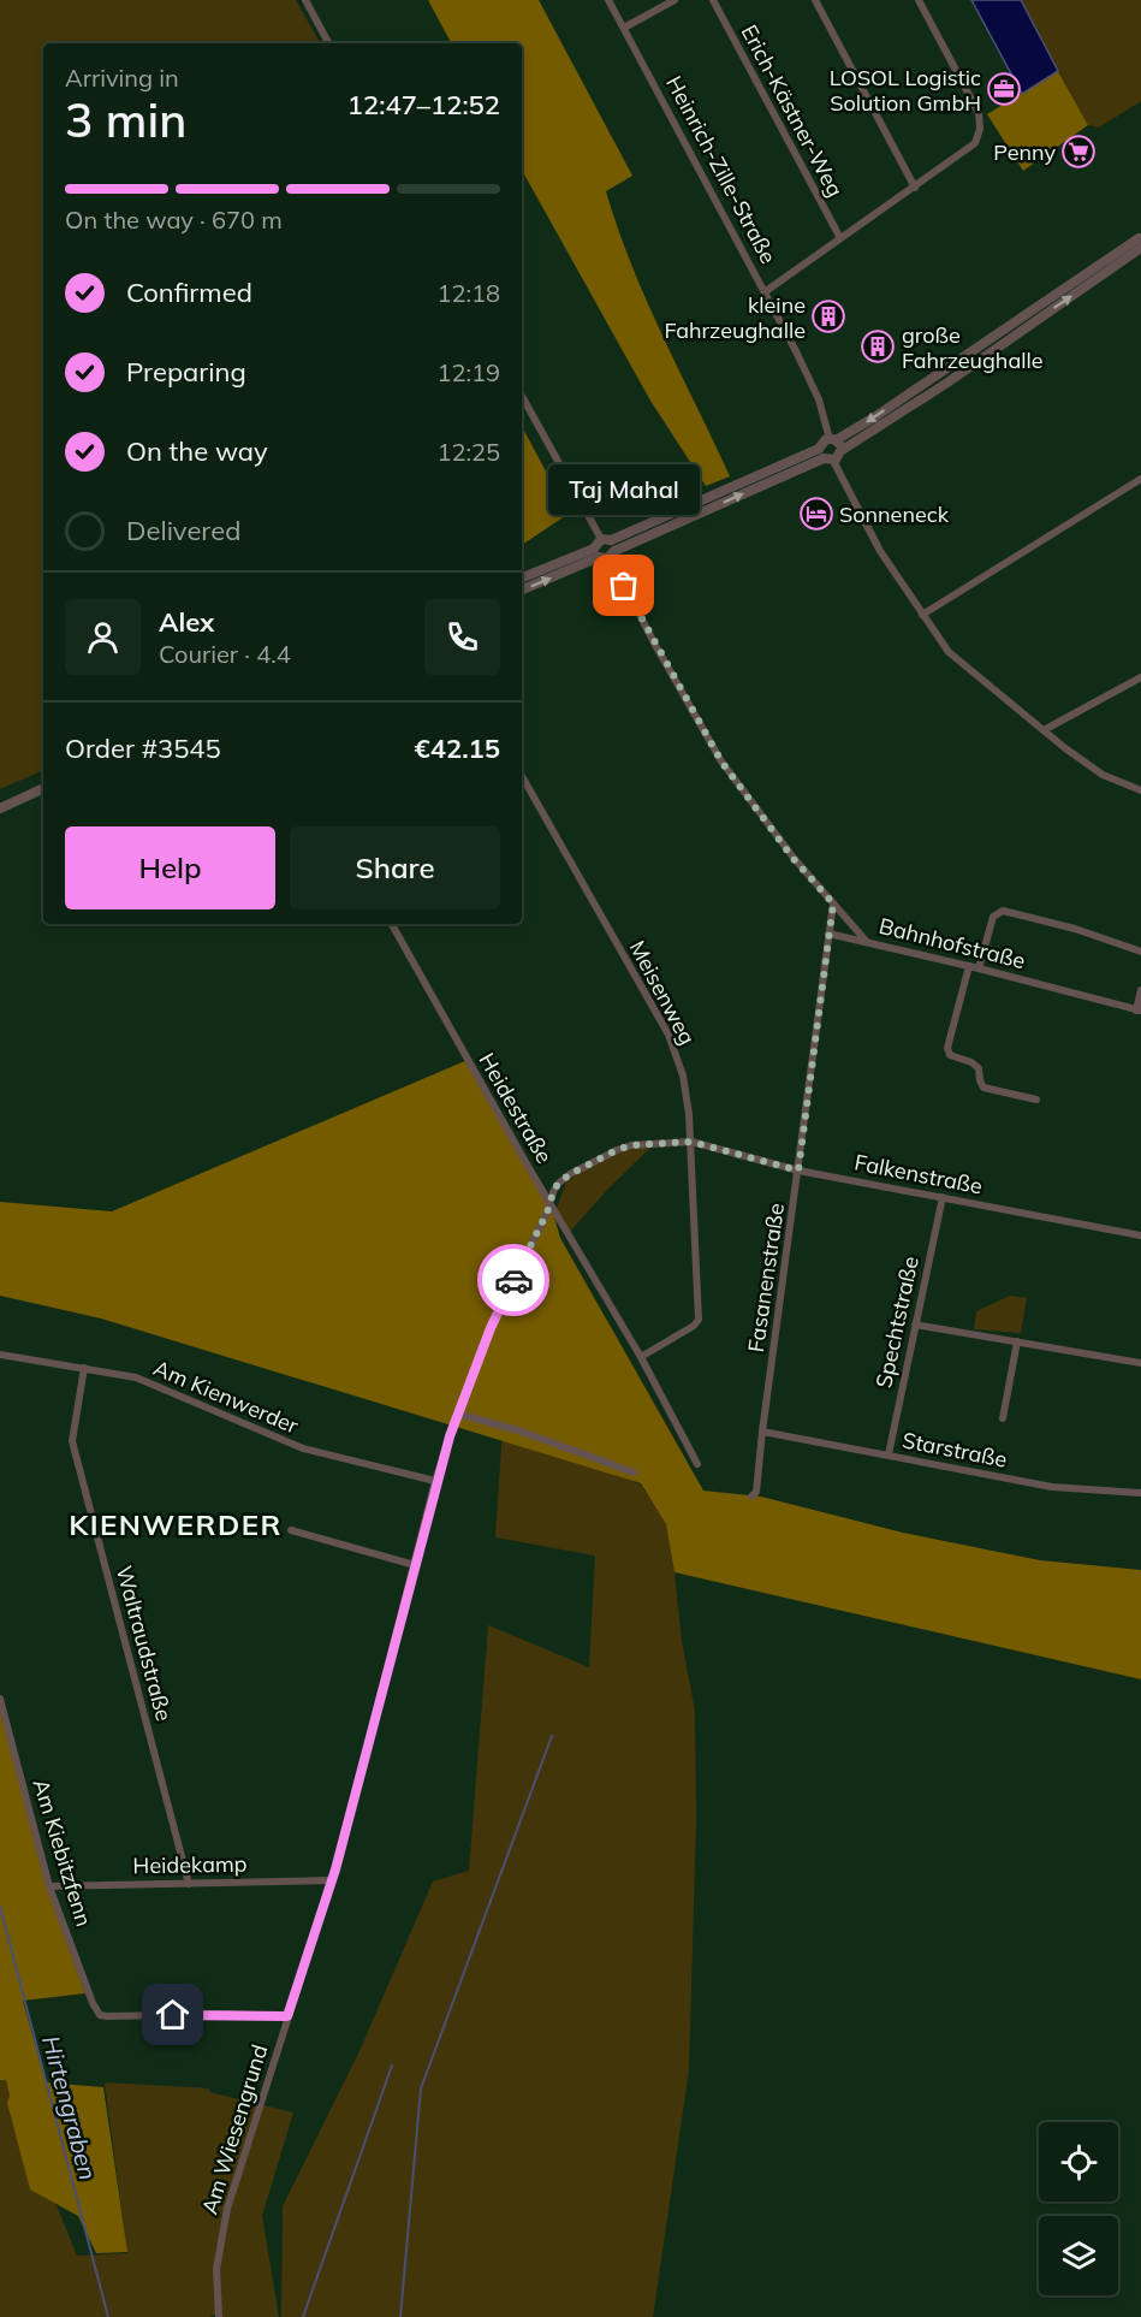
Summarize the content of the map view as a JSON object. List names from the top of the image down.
{
  "streets": {
    "street": [
      "Erich-Kästner-Weg",
      "Heinrich-Zille-Straße",
      "Bahnhofstraße",
      "Meisenweg",
      "Heidestraße",
      "Falkenstraße",
      "Fasanenstraße",
      "Spechtstraße",
      "Am Kienwerder",
      "Starstraße",
      "Waltraudstraße",
      "Am Kiebitzfenn",
      "Heidekamp",
      "Am Wiesengrund"
    ]
  },
  "crossings": [
    ["Bahnhofstraße", "Fasanenstraße"],
    ["Meisenweg", "Heidestraße"],
    ["Meisenweg", "Falkenstraße"],
    ["Heidestraße", "Falkenstraße"],
    ["Heidestraße", "Am Wiesengrund"],
    ["Falkenstraße", "Fasanenstraße"],
    ["Falkenstraße", "Spechtstraße"],
    ["Falkenstraße", "Am Wiesengrund"],
    ["Fasanenstraße", "Starstraße"],
    ["Spechtstraße", "Starstraße"],
    ["Am Kienwerder", "Waltraudstraße"],
    ["Am Kienwerder", "Am Wiesengrund"],
    ["Waltraudstraße", "Heidekamp"],
    ["Am Kiebitzfenn", "Heidekamp"],
    ["Am Kiebitzfenn", "Am Wiesengrund"],
    ["Heidekamp", "Am Wiesengrund"]
  ],
  "districts": ["KIENWERDER"],
  "water": ["Hirtengraben"],
  "places": {
    "office": ["LOSOL Logistic Solution GmbH"],
    "supermarket": ["Penny"],
    "building": ["kleine Fahrzeughalle", "große Fahrzeughalle"],
    "hotel": ["Sonneneck"],
    "other": ["Taj Mahal"]
  },
  "page": {
    "heading": ["3 min", "Arriving in", "12:47–12:52"],
    "panel": [
      "Alex",
      "Courier · 4.4",
      "Order #3545",
      "€42.15"
    ],
    "bar": "On the way · 670 m",
    "list": [
      ["Confirmed", "12:18"],
      ["Preparing", "12:19"],
      ["On the way", "12:25"],
      "Delivered"
    ],
    "bubble": "Taj Mahal",
    "buttons": ["Help", "Share"]
  }
}
